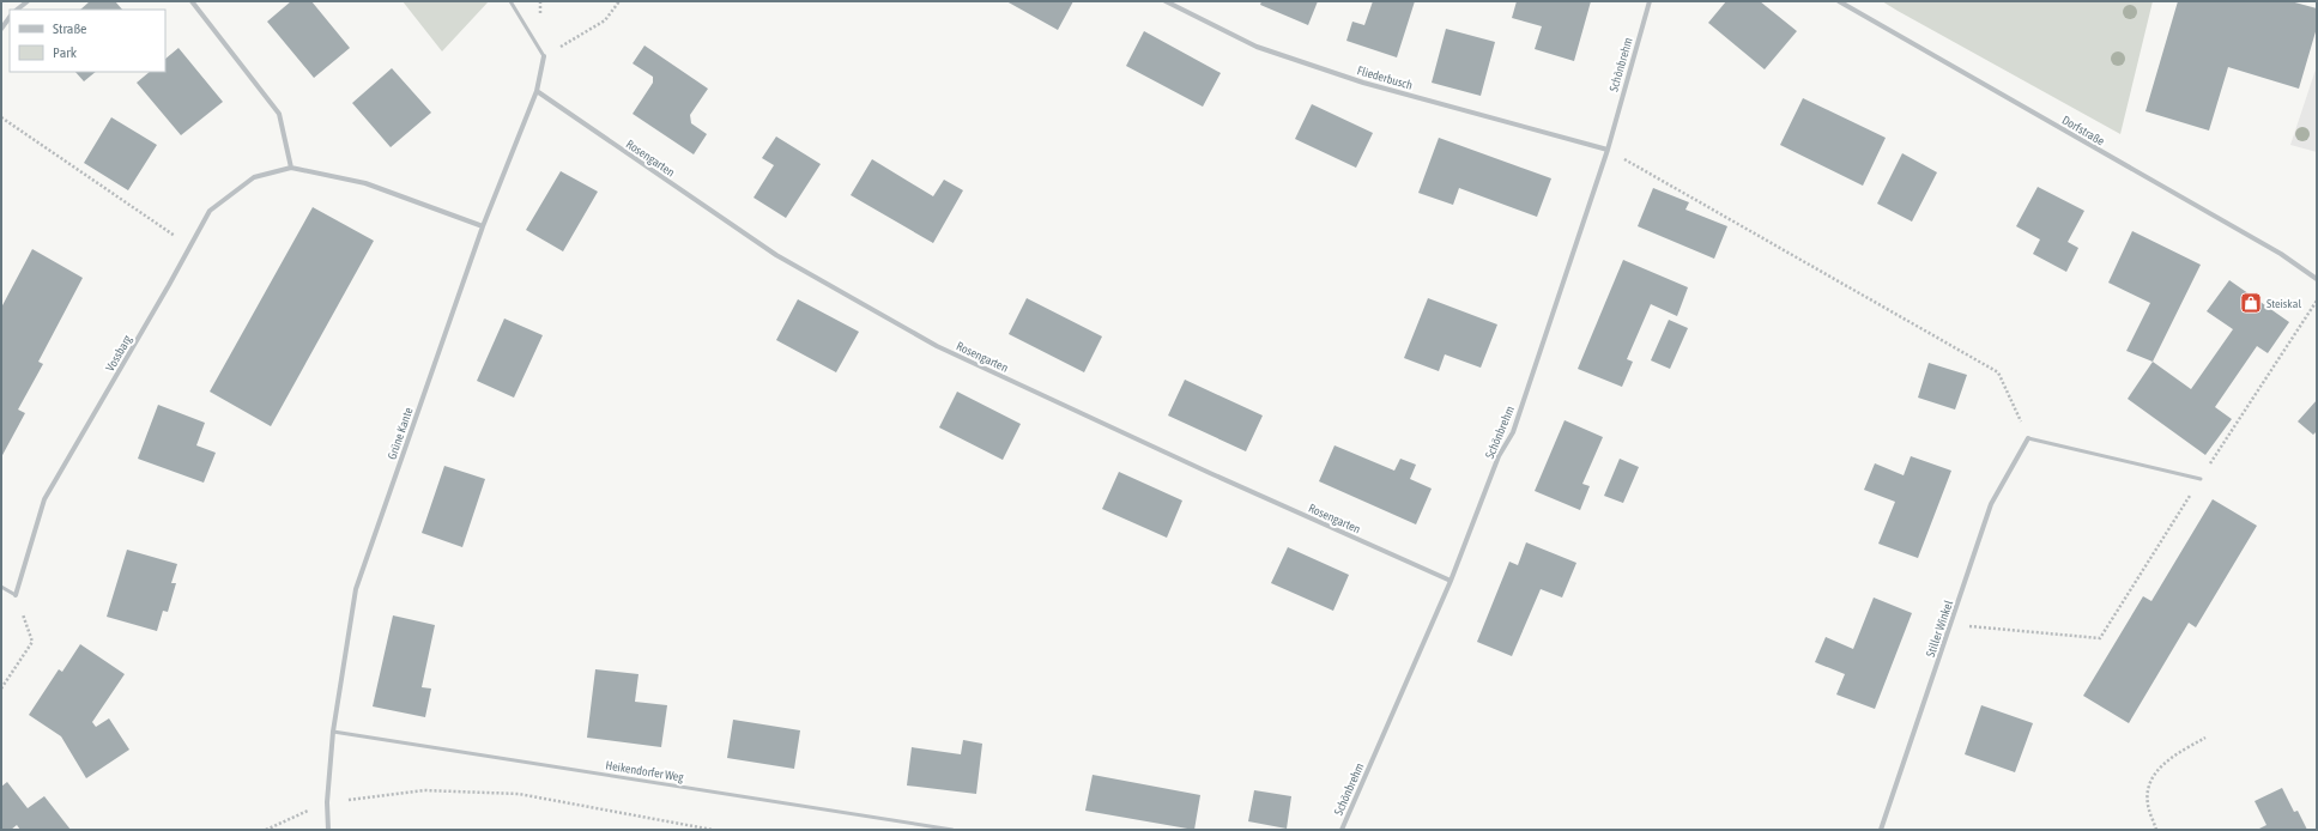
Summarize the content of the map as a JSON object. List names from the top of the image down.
{
  "streets": {
    "street": [
      "Schönbrehm",
      "Fliederbusch",
      "Dorfstraße",
      "Rosengarten",
      "Vossbarg",
      "Grüne Kante",
      "Stiller Winkel"
    ],
    "lane": ["Heikendorfer Weg"]
  },
  "crossings": [
    ["Schönbrehm", "Fliederbusch"],
    ["Schönbrehm", "Rosengarten"],
    ["Rosengarten", "Grüne Kante"],
    ["Vossbarg", "Grüne Kante"],
    ["Grüne Kante", "Heikendorfer Weg"]
  ],
  "places": {
    "shop": ["Steiskal"]
  },
  "legend": ["Straße", "Park"]
}
